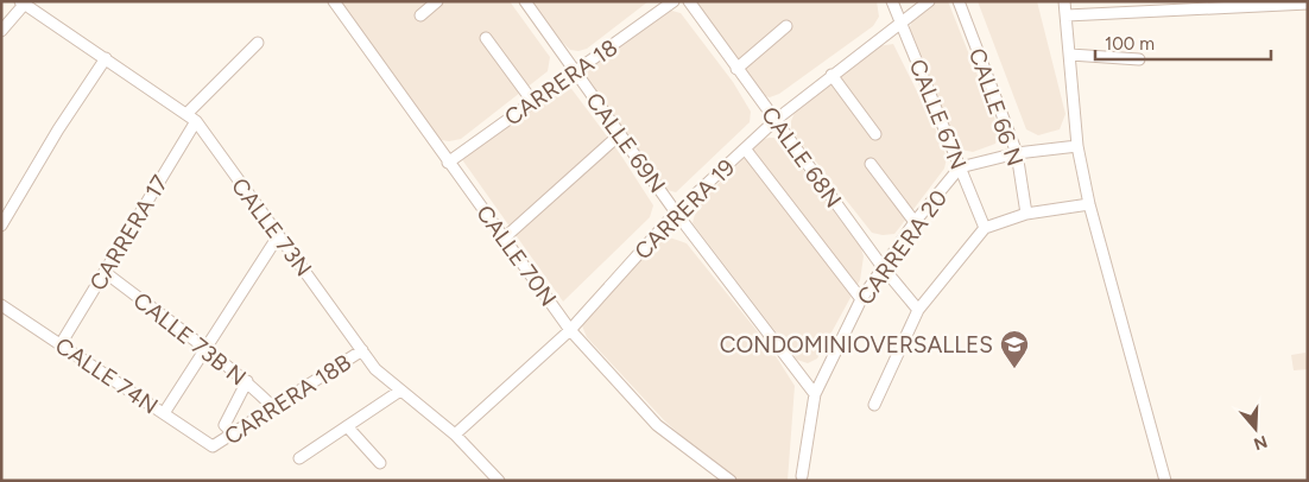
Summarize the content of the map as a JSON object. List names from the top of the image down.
{
  "streets": {
    "street": [
      "CARRERA 18",
      "CALLE 66 N",
      "CALLE 67N",
      "CALLE 69N",
      "CALLE 68N",
      "CARRERA 19",
      "CALLE 73N",
      "CARRERA 17",
      "CARRERA 20",
      "CALLE 70N",
      "CALLE 73B N",
      "CALLE 74N",
      "CARRERA 18B"
    ]
  },
  "crossings": [
    ["CARRERA 18", "CALLE 69N"],
    ["CARRERA 18", "CALLE 70N"],
    ["CALLE 66 N", "CARRERA 20"],
    ["CALLE 67N", "CARRERA 19"],
    ["CALLE 67N", "CARRERA 20"],
    ["CALLE 69N", "CARRERA 19"],
    ["CALLE 69N", "CARRERA 20"],
    ["CALLE 68N", "CARRERA 19"],
    ["CALLE 68N", "CARRERA 20"],
    ["CARRERA 19", "CALLE 73N"],
    ["CARRERA 19", "CALLE 70N"],
    ["CALLE 73N", "CARRERA 17"],
    ["CALLE 73N", "CARRERA 18B"],
    ["CARRERA 17", "CALLE 73B N"],
    ["CARRERA 17", "CALLE 74N"],
    ["CALLE 73B N", "CARRERA 18B"],
    ["CALLE 74N", "CARRERA 18B"]
  ],
  "places": {
    "school or university": ["CONDOMINIOVERSALLES"]
  },
  "scale_bar": "100 m",
  "north": "bottom"
}
